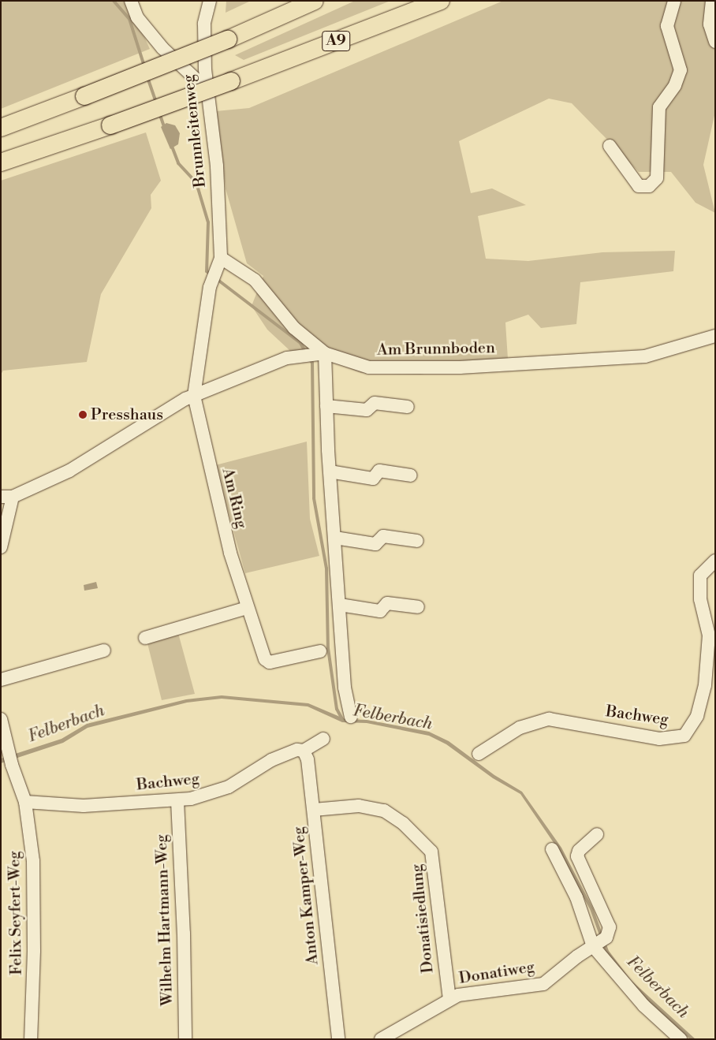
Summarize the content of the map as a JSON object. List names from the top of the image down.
{
  "streets": {
    "highway": ["A9"],
    "street": [
      "Brunnleitenweg",
      "Am Brunnboden",
      "Am Ring",
      "Bachweg",
      "Anton Kamper-Weg",
      "Felix Seyfert-Weg",
      "Donatisiedlung",
      "Wilhelm Hartmann-Weg",
      "Donatiweg"
    ]
  },
  "crossings": [
    ["Brunnleitenweg", "Am Brunnboden"],
    ["Brunnleitenweg", "Am Ring"],
    ["Am Brunnboden", "Am Ring"],
    ["Bachweg", "Anton Kamper-Weg"],
    ["Bachweg", "Felix Seyfert-Weg"],
    ["Bachweg", "Wilhelm Hartmann-Weg"],
    ["Anton Kamper-Weg", "Donatisiedlung"],
    ["Donatisiedlung", "Donatiweg"]
  ],
  "water": ["Felberbach"],
  "places": ["Presshaus"]
}
